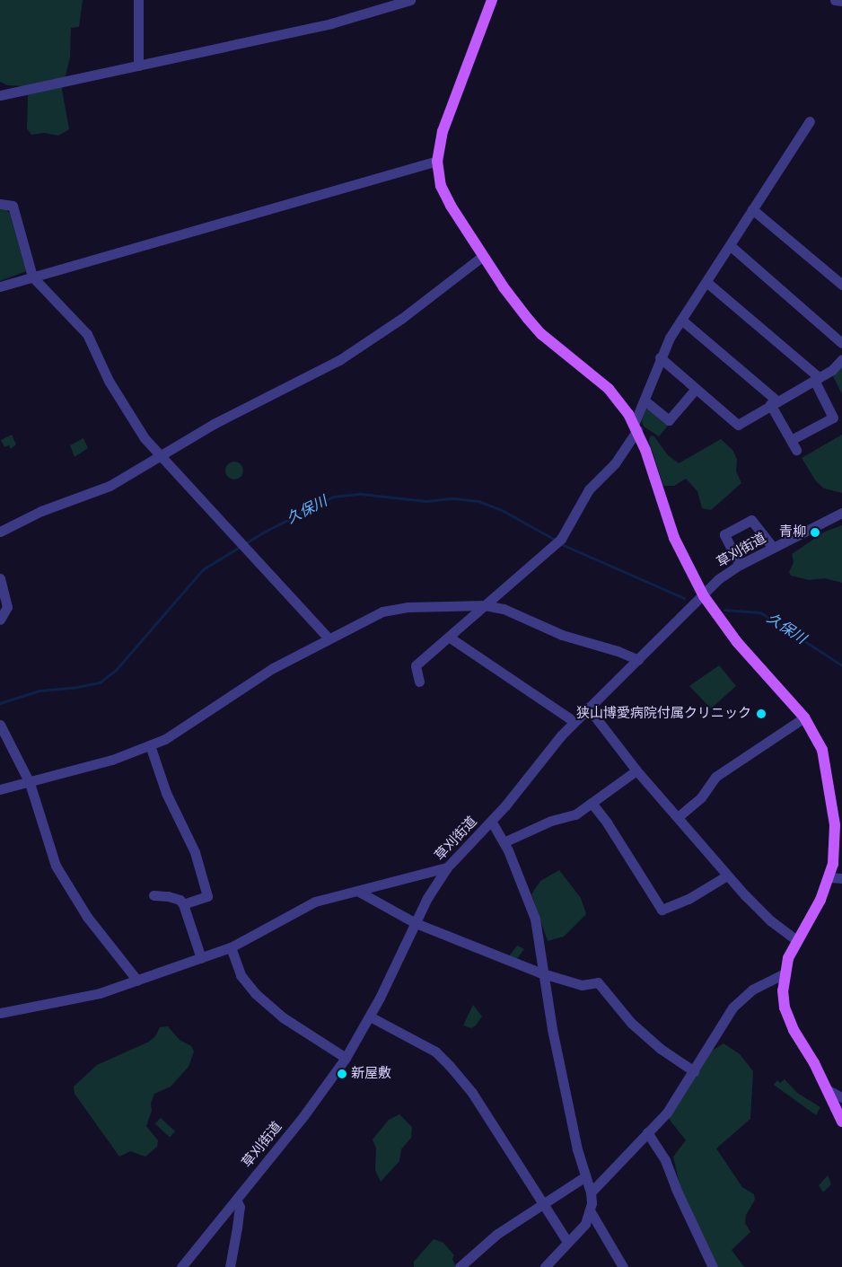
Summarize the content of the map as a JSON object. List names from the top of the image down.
{
  "streets": {
    "street": ["草刈街道"]
  },
  "water": ["久保川"],
  "places": ["青柳", "狭山博愛病院付属クリニック", "新屋敷"]
}
